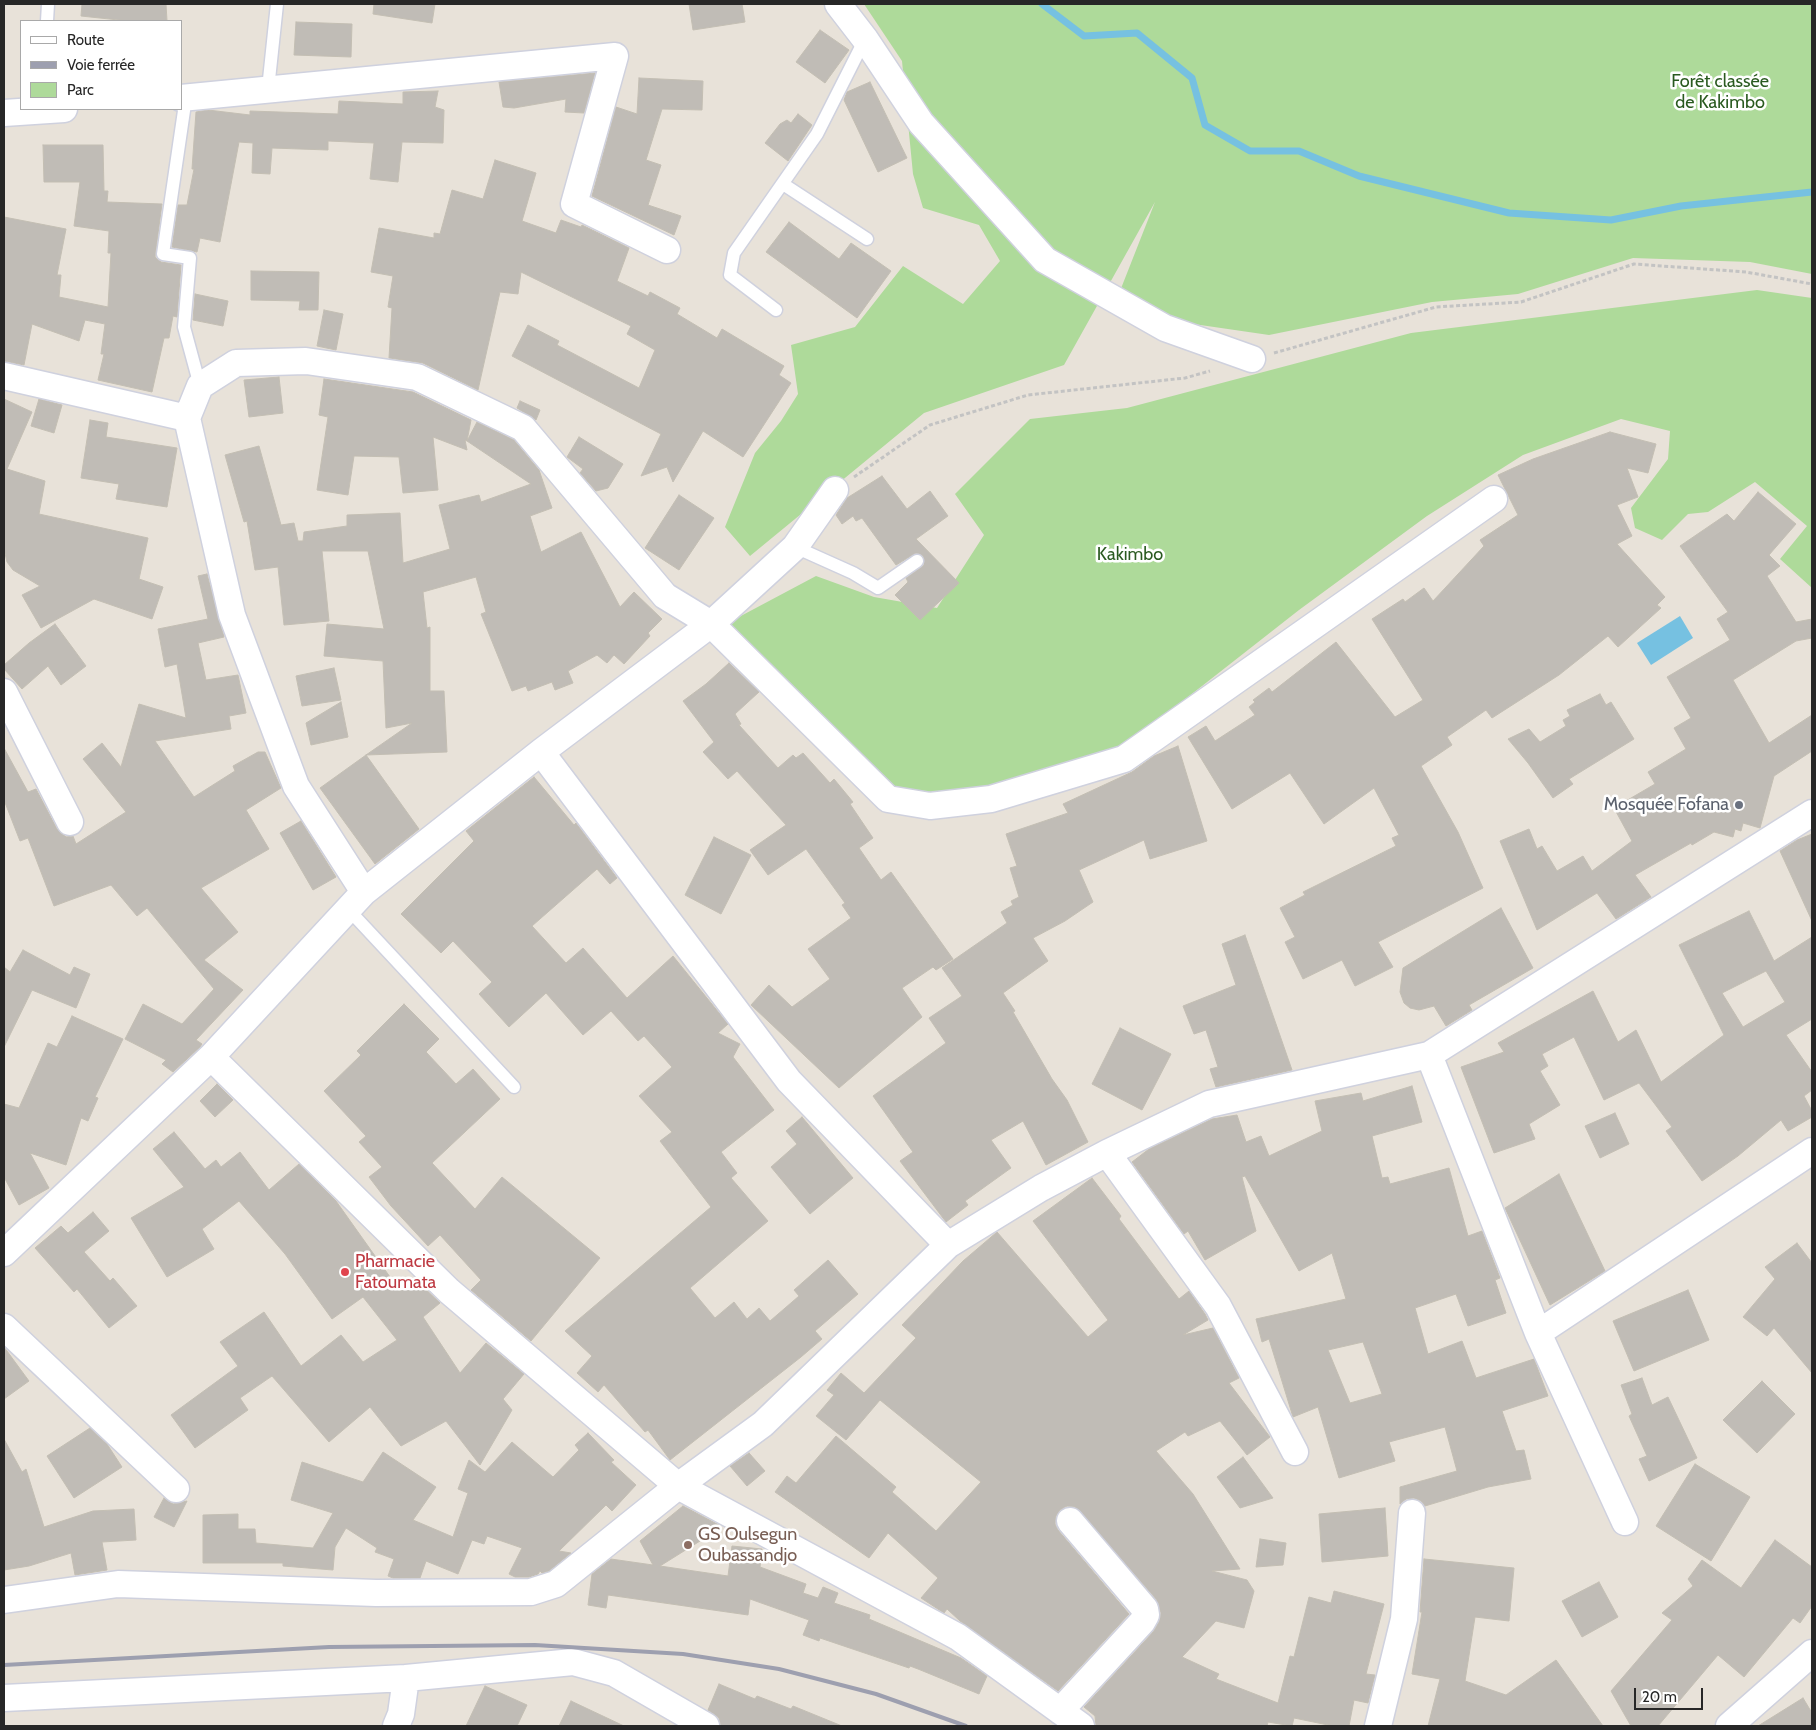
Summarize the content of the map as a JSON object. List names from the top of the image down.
{
  "parks": ["Forêt classée de Kakimbo", "Kakimbo"],
  "places": ["Mosquée Fofana", "Pharmacie Fatoumata", "GS Oulsegun Oubassandjo"],
  "legend": ["Route", "Voie ferrée", "Parc"],
  "scale_bar": "20 m"
}
